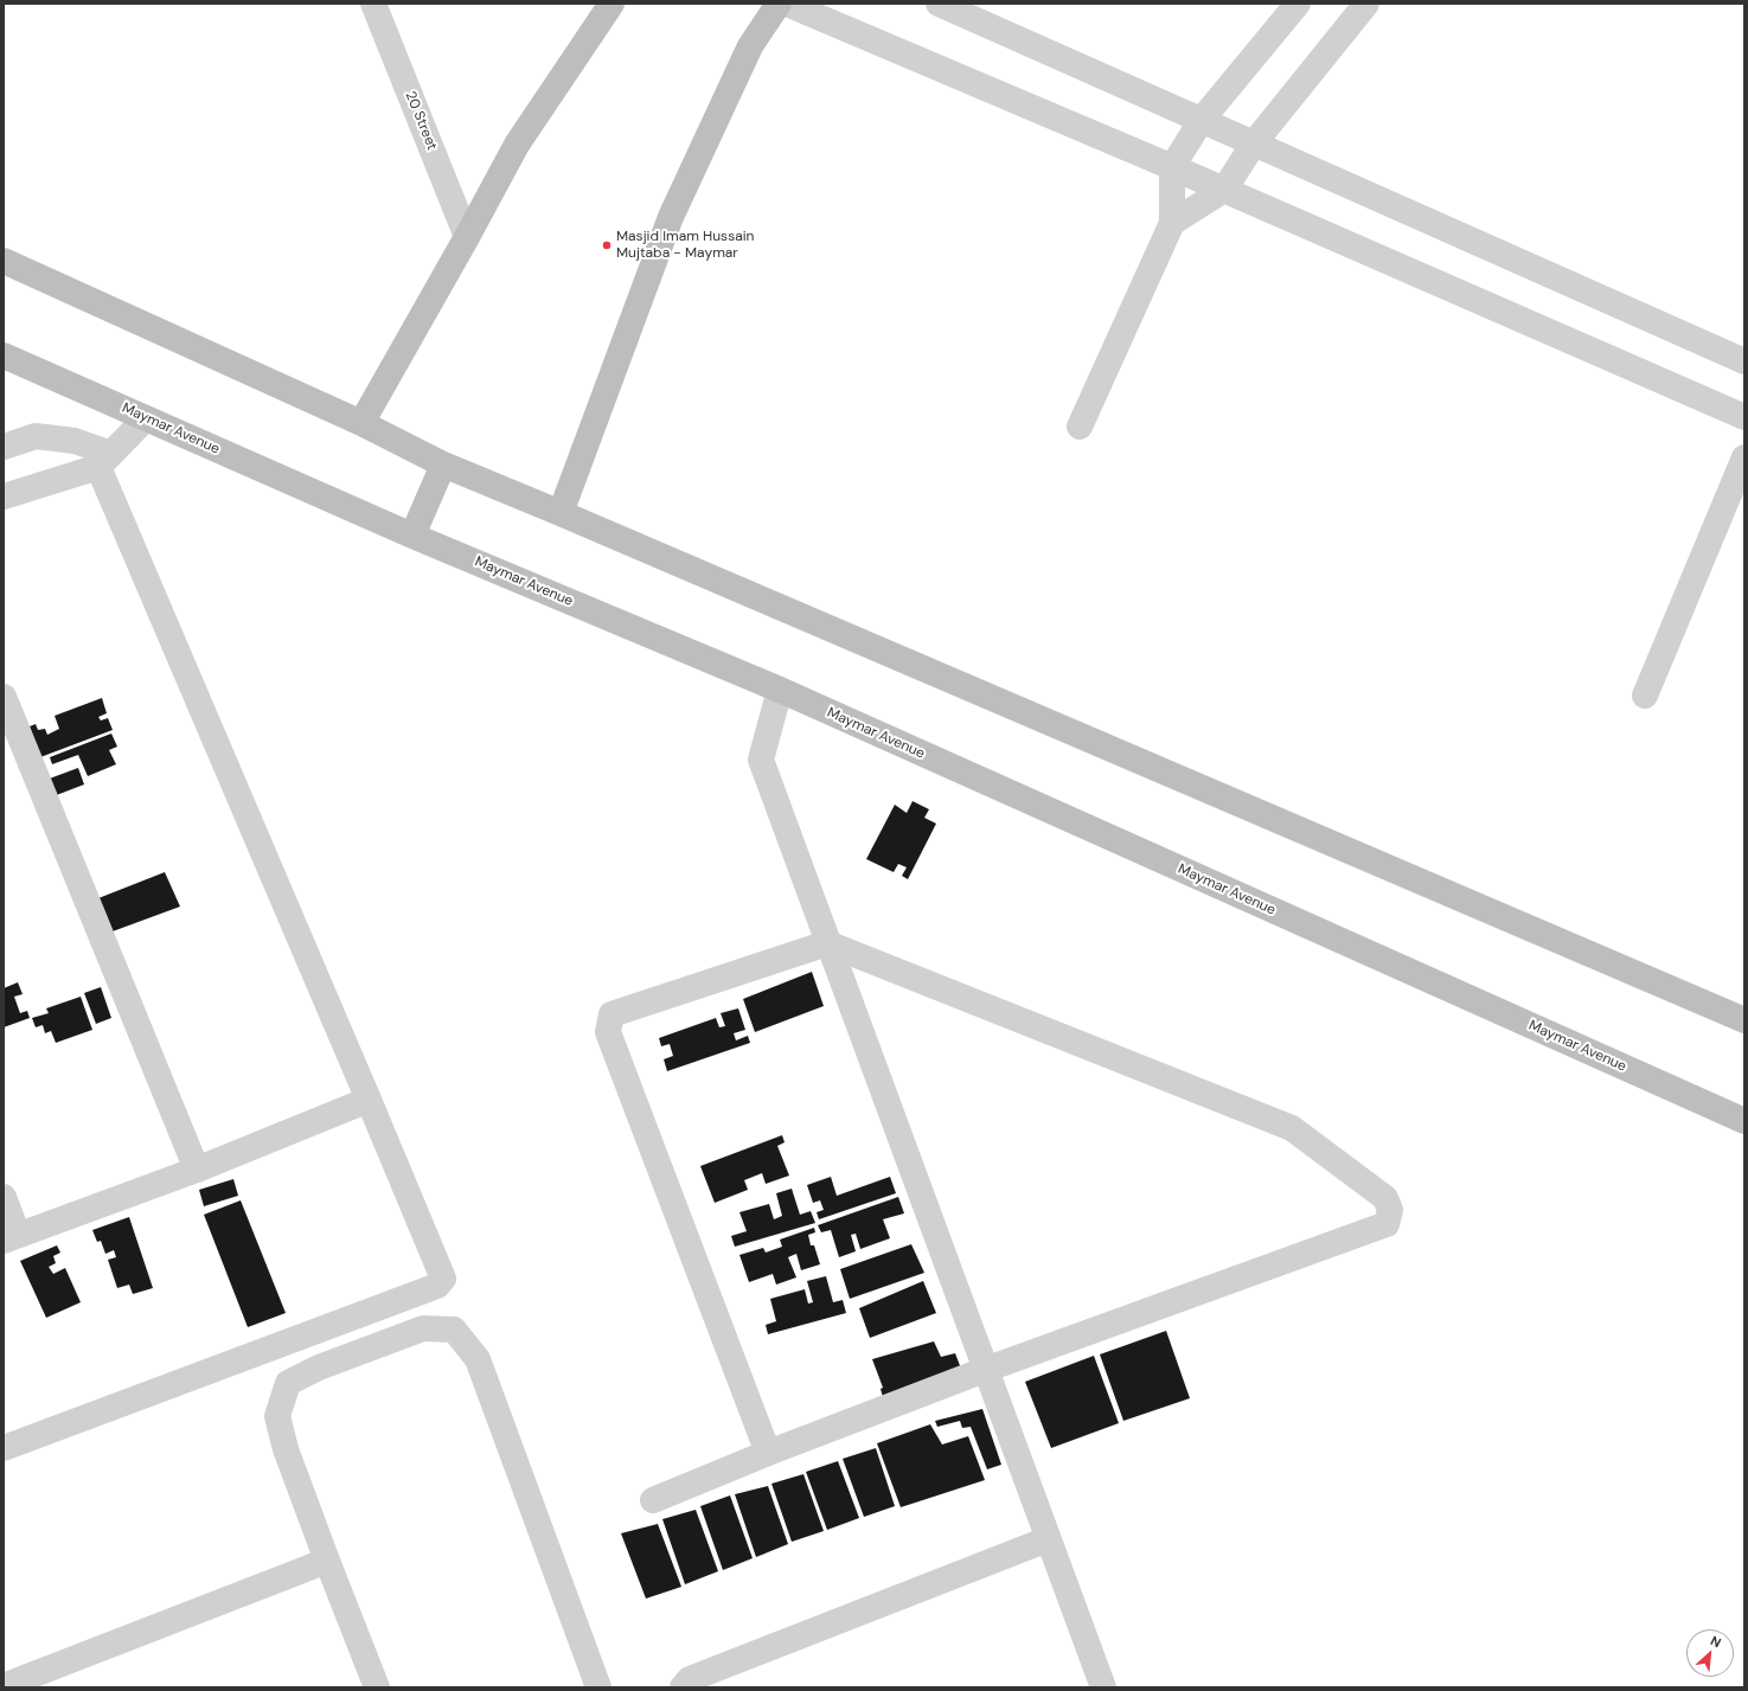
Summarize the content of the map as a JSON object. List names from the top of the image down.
{
  "streets": {
    "main road": ["Maymar Avenue"],
    "street": ["20 Street"]
  },
  "places": ["Masjid Imam Hussain Mujtaba - Maymar"],
  "north": "top right"
}
